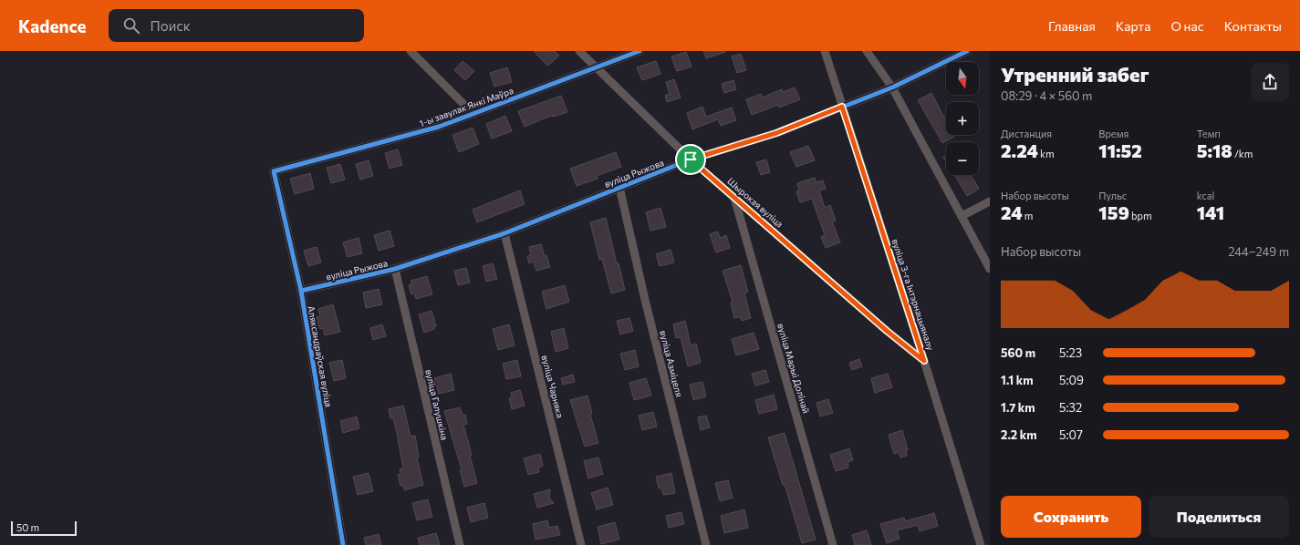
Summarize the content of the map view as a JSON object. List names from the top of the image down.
{
  "streets": {
    "street": [
      "1-ы завулак Янкі Маўра",
      "вуліца Рыжова",
      "Шырокая вуліца",
      "вуліца 3-га Інтэрнацыяналу",
      "Аляксандраўская вуліца",
      "вуліца Азміцеля",
      "вуліца Марыі Долінай",
      "вуліца Чарняка",
      "вуліца Галушкіна"
    ]
  },
  "crossings": [
    ["1-ы завулак Янкі Маўра", "Шырокая вуліца"],
    ["1-ы завулак Янкі Маўра", "Аляксандраўская вуліца"],
    ["вуліца Рыжова", "Шырокая вуліца"],
    ["вуліца Рыжова", "вуліца 3-га Інтэрнацыяналу"],
    ["вуліца Рыжова", "Аляксандраўская вуліца"],
    ["вуліца Рыжова", "вуліца Азміцеля"],
    ["вуліца Рыжова", "вуліца Чарняка"],
    ["вуліца Рыжова", "вуліца Галушкіна"],
    ["Шырокая вуліца", "вуліца 3-га Інтэрнацыяналу"],
    ["Шырокая вуліца", "вуліца Марыі Долінай"]
  ],
  "scale_bar": "50 m",
  "north": "bottom",
  "page": {
    "header": "Kadence",
    "search": "Поиск",
    "nav": [
      "Главная",
      "Карта",
      "О нас",
      "Контакты"
    ],
    "heading": ["Утренний забег", "08:29 · 4 × 560 m"],
    "map_buttons": ["+", "−"],
    "stats": [
      ["Дистанция", "2.24 km"],
      ["Время", "11:52"],
      ["Темп", "5:18 /km"],
      ["Набор высоты", "24 m"],
      ["Пульс", "159 bpm"],
      ["kcal", "141"]
    ],
    "chart": ["Набор высоты", "244–249 m"],
    "list": [
      {
        "name": "560 m",
        "note": "5:23"
      },
      {
        "name": "1.1 km",
        "note": "5:09"
      },
      {
        "name": "1.7 km",
        "note": "5:32"
      },
      {
        "name": "2.2 km",
        "note": "5:07"
      }
    ],
    "buttons": ["Сохранить", "Поделиться"],
    "scale": "50 m"
  }
}
